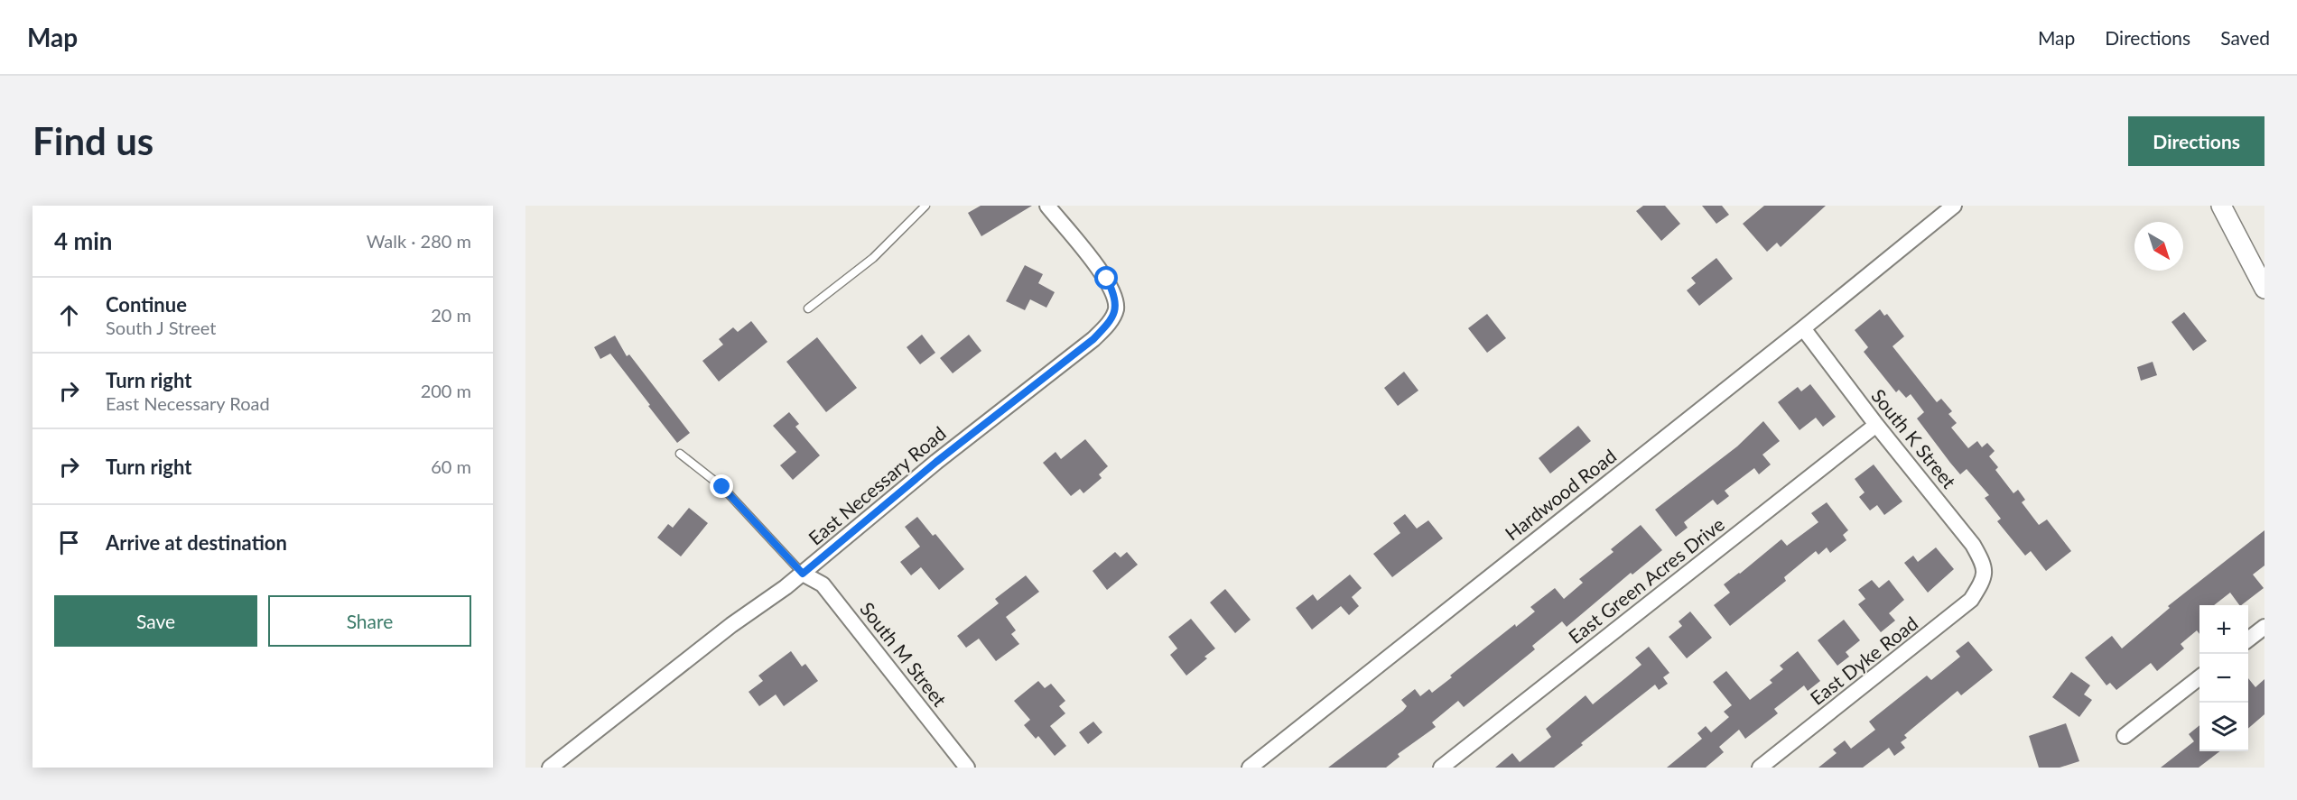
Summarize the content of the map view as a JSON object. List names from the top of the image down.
{
  "streets": {
    "street": [
      "South K Street",
      "East Necessary Road",
      "Hardwood Road",
      "East Green Acres Drive",
      "South M Street",
      "East Dyke Road"
    ]
  },
  "crossings": [
    ["South K Street", "Hardwood Road"],
    ["South K Street", "East Green Acres Drive"],
    ["South K Street", "East Dyke Road"],
    ["East Necessary Road", "South M Street"]
  ],
  "north": "bottom right",
  "page": {
    "header": "Map",
    "nav": ["Map", "Directions", "Saved"],
    "buttons": [
      "Directions",
      ["Save", "Share"]
    ],
    "title": "Find us",
    "heading": ["4 min", "Walk · 280 m"],
    "list": [
      ["Continue", "South J Street", "20 m"],
      ["Turn right", "East Necessary Road", "200 m"],
      ["Turn right", "60 m"],
      "Arrive at destination"
    ],
    "map_buttons": ["+", "−"]
  }
}
